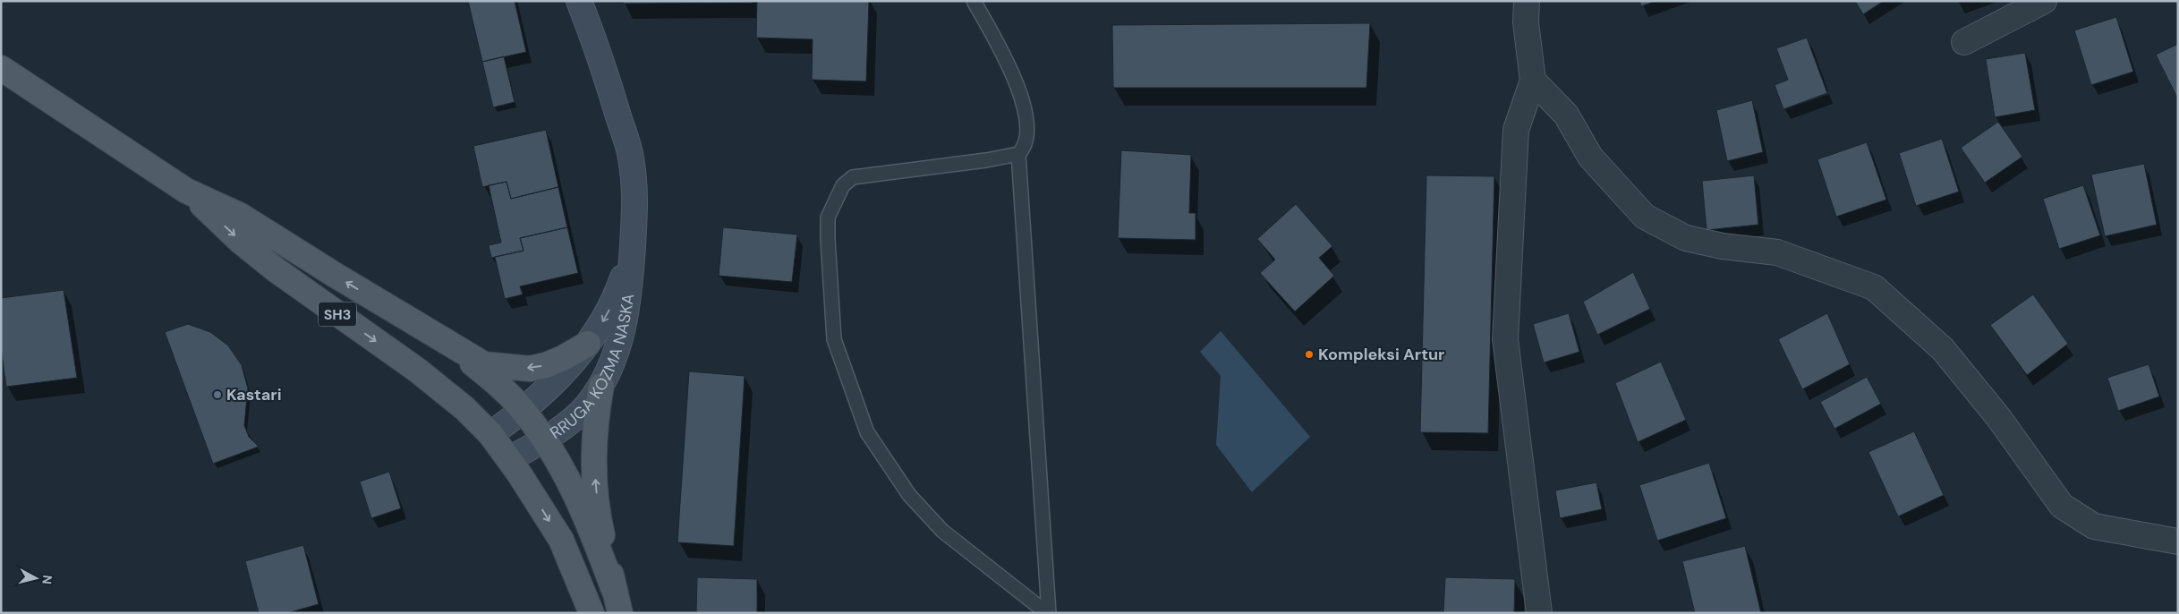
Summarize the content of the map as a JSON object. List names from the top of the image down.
{
  "streets": {
    "main road": ["SH3", "RRUGA KOZMA NASKA"]
  },
  "crossings": [
    ["SH3", "RRUGA KOZMA NASKA"]
  ],
  "places": ["Kompleksi Artur", "Kastari"],
  "north": "right"
}
